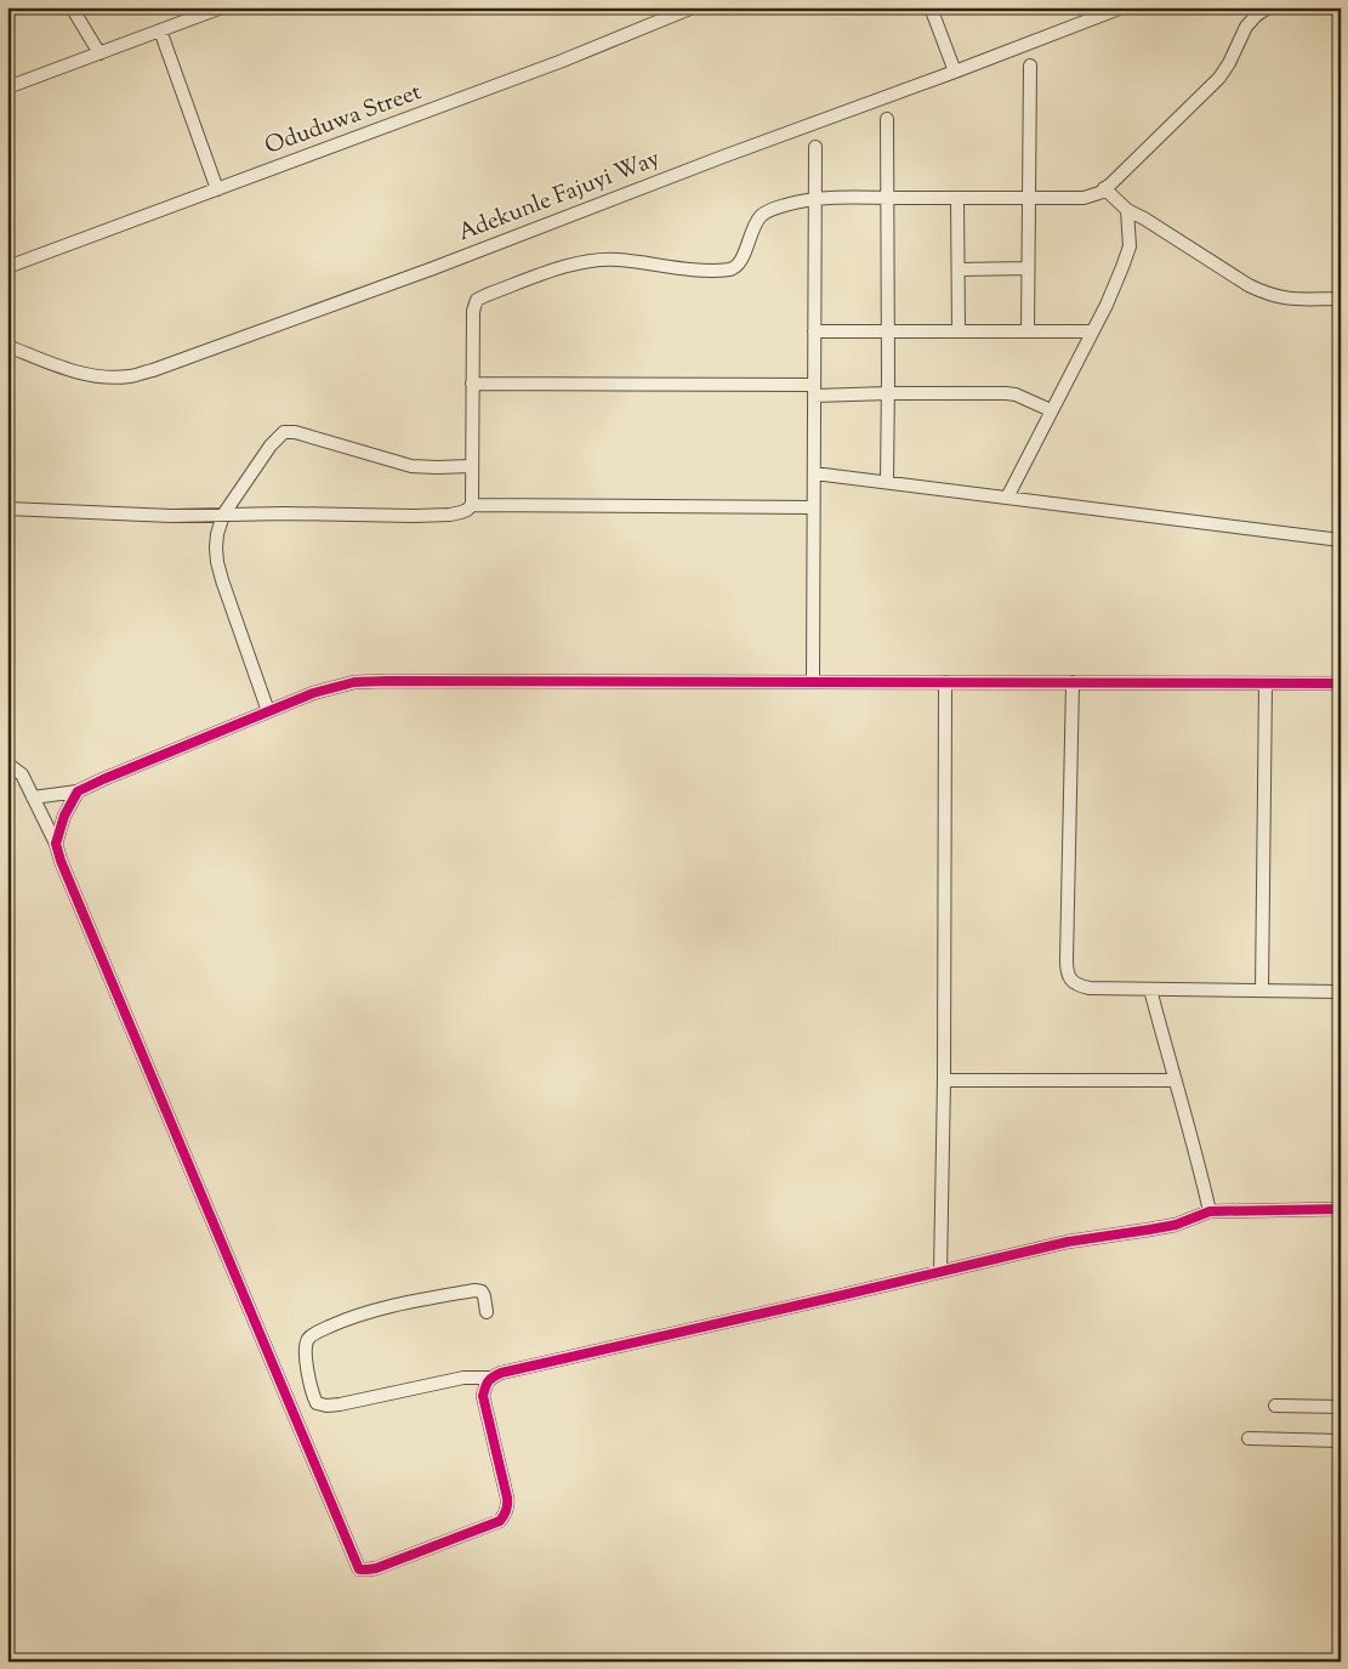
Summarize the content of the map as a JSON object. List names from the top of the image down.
{
  "streets": {
    "street": ["Oduduwa Street", "Adekunle Fajuyi Way"]
  }
}
